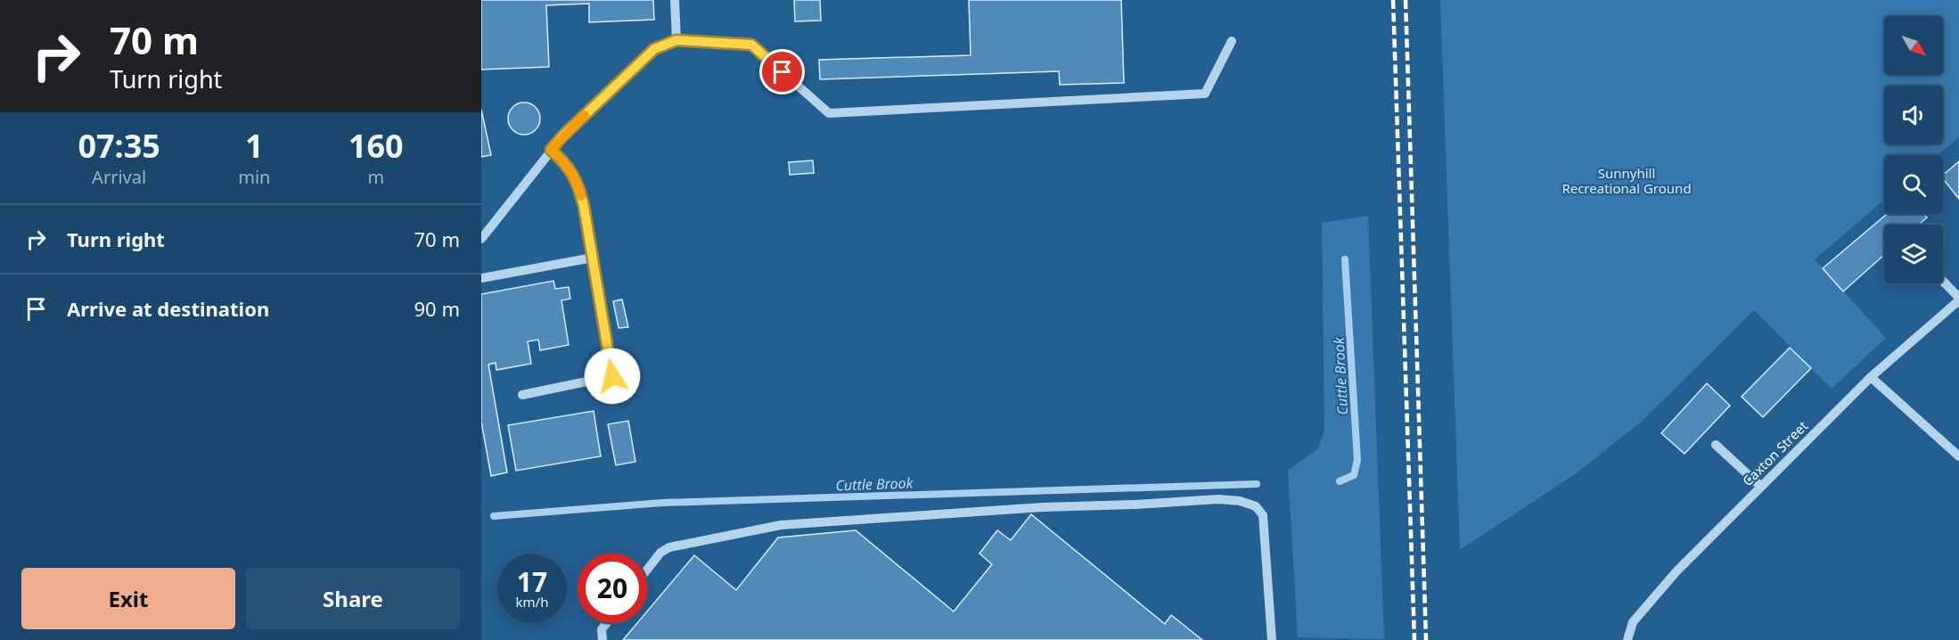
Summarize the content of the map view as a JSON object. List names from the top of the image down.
{
  "streets": {
    "street": ["Caxton Street"]
  },
  "water": ["Cuttle Brook"],
  "parks": ["Sunnyhill Recreational Ground"],
  "north": "bottom right",
  "page": {
    "turn": ["70 m", "Turn right"],
    "eta": [
      "07:35",
      "Arrival",
      "1",
      "min",
      "160",
      "m"
    ],
    "list": [
      {
        "name": "Turn right",
        "value": "70 m"
      },
      {
        "name": "Arrive at destination",
        "value": "90 m"
      }
    ],
    "speed": "17 km/h",
    "limit": "20",
    "buttons": ["Exit", "Share"]
  }
}
